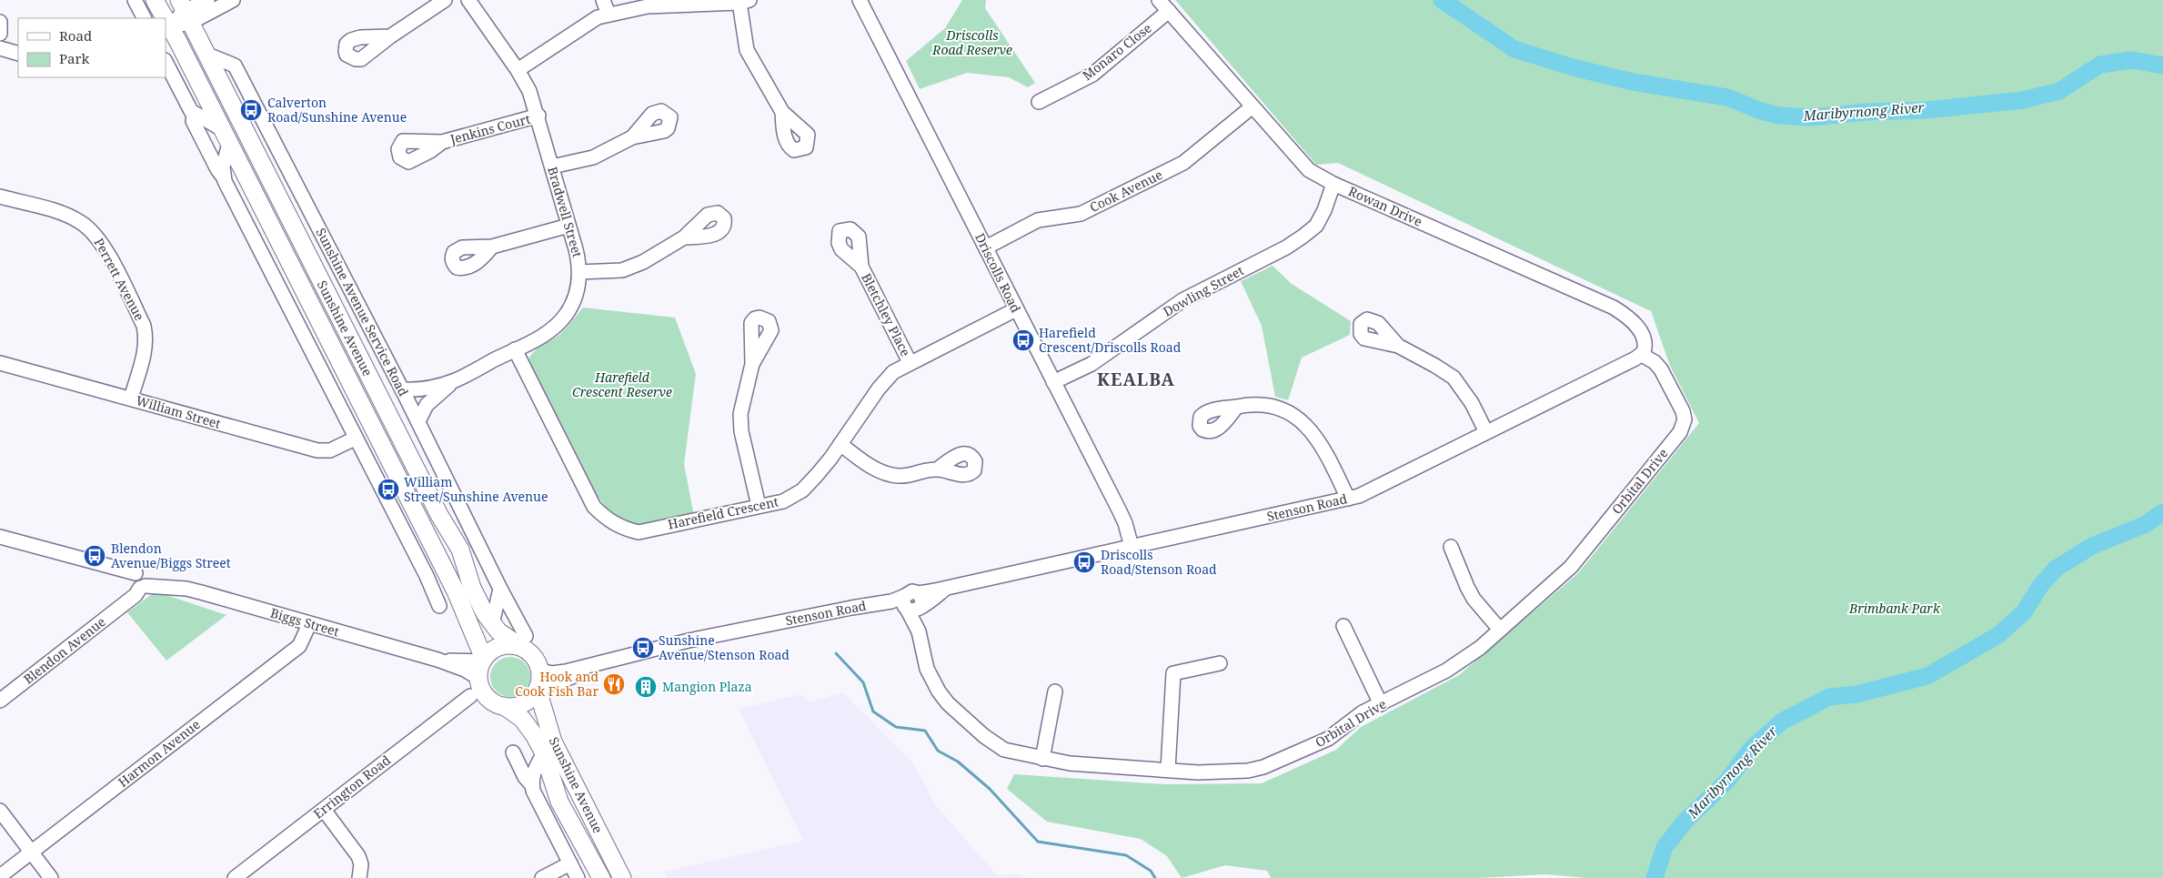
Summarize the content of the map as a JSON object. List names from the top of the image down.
{
  "streets": {
    "main road": ["Sunshine Avenue"],
    "street": [
      "Monaro Close",
      "Jenkins Court",
      "Cook Avenue",
      "Rowan Drive",
      "Bradwell Street",
      "Driscolls Road",
      "Perrett Avenue",
      "Dowling Street",
      "Sunshine Avenue Service Road",
      "Bletchley Place",
      "William Street",
      "Orbital Drive",
      "Stenson Road",
      "Harefield Crescent",
      "Biggs Street",
      "Blendon Avenue",
      "Harmon Avenue",
      "Errington Road"
    ]
  },
  "crossings": [
    ["Monaro Close", "Rowan Drive"],
    ["Jenkins Court", "Bradwell Street"],
    ["Cook Avenue", "Rowan Drive"],
    ["Cook Avenue", "Driscolls Road"],
    ["Rowan Drive", "Dowling Street"],
    ["Rowan Drive", "Orbital Drive"],
    ["Rowan Drive", "Stenson Road"],
    ["Bradwell Street", "Sunshine Avenue Service Road"],
    ["Bradwell Street", "Harefield Crescent"],
    ["Driscolls Road", "Dowling Street"],
    ["Driscolls Road", "Stenson Road"],
    ["Driscolls Road", "Harefield Crescent"],
    ["Perrett Avenue", "William Street"],
    ["Sunshine Avenue Service Road", "Sunshine Avenue"],
    ["Sunshine Avenue Service Road", "Stenson Road"],
    ["Sunshine Avenue Service Road", "Biggs Street"],
    ["Bletchley Place", "Harefield Crescent"],
    ["Sunshine Avenue", "Stenson Road"],
    ["Sunshine Avenue", "Biggs Street"],
    ["Orbital Drive", "Stenson Road"],
    ["Stenson Road", "Biggs Street"],
    ["Biggs Street", "Blendon Avenue"],
    ["Biggs Street", "Harmon Avenue"]
  ],
  "districts": ["KEALBA"],
  "water": ["Maribyrnong River"],
  "parks": ["Driscolls Road Reserve", "Harefield Crescent Reserve", "Brimbank Park"],
  "places": {
    "bus stop": [
      "Calverton Road/Sunshine Avenue",
      "Harefield Crescent/Driscolls Road",
      "William Street/Sunshine Avenue",
      "Blendon Avenue/Biggs Street",
      "Driscolls Road/Stenson Road",
      "Sunshine Avenue/Stenson Road"
    ],
    "restaurant": ["Hook and Cook Fish Bar"],
    "building": ["Mangion Plaza"]
  },
  "legend": ["Road", "Park"]
}
